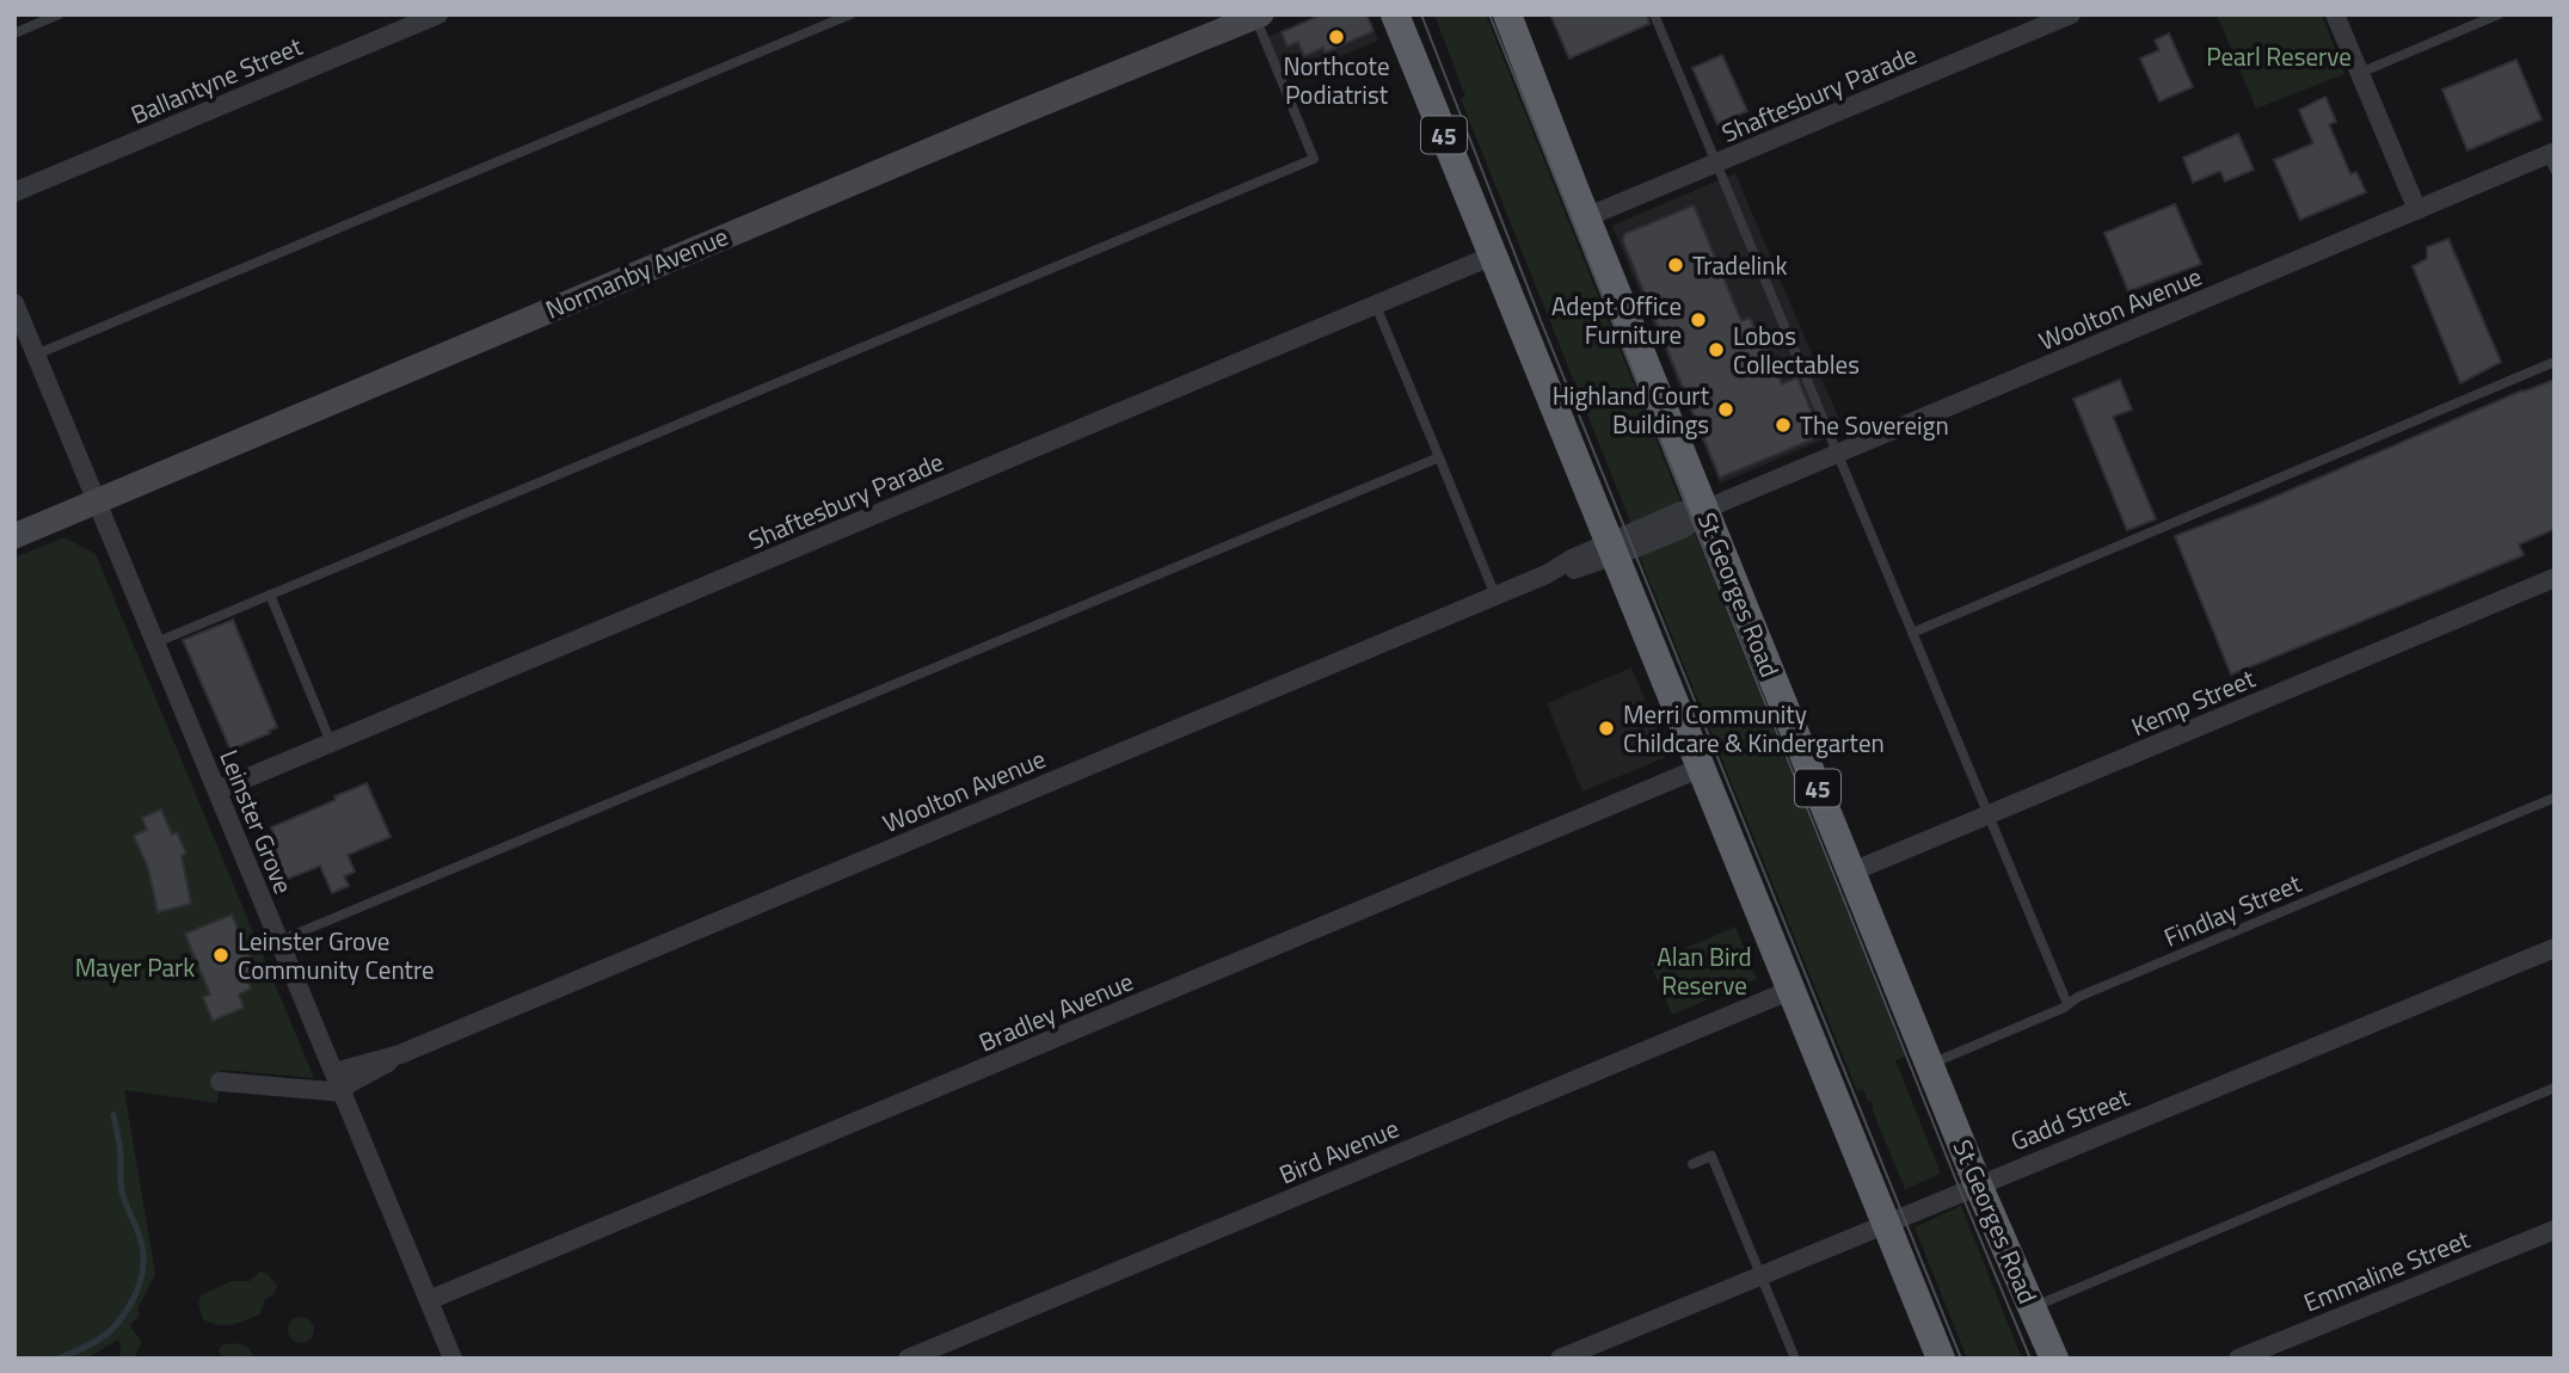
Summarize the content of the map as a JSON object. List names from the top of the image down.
{
  "streets": {
    "highway": ["45", "St Georges Road"],
    "main road": ["Normanby Avenue"],
    "street": [
      "Ballantyne Street",
      "Shaftesbury Parade",
      "Woolton Avenue",
      "Kemp Street",
      "Leinster Grove",
      "Bradley Avenue",
      "Gadd Street",
      "Bird Avenue",
      "Emmaline Street"
    ],
    "lane": ["Findlay Street"]
  },
  "crossings": [
    ["Shaftesbury Parade", "45"],
    ["Shaftesbury Parade", "St Georges Road"],
    ["Shaftesbury Parade", "Leinster Grove"],
    ["45", "Woolton Avenue"],
    ["45", "Bradley Avenue"],
    ["45", "Gadd Street"],
    ["45", "Bird Avenue"],
    ["Normanby Avenue", "Leinster Grove"],
    ["Woolton Avenue", "St Georges Road"],
    ["Woolton Avenue", "Leinster Grove"],
    ["St Georges Road", "Kemp Street"],
    ["St Georges Road", "Findlay Street"],
    ["St Georges Road", "Gadd Street"],
    ["Leinster Grove", "Bradley Avenue"]
  ],
  "parks": ["Pearl Reserve", "Alan Bird Reserve", "Mayer Park"],
  "places": [
    "Northcote Podiatrist",
    "Tradelink",
    "Adept Office Furniture",
    "Lobos Collectables",
    "Highland Court Buildings",
    "The Sovereign",
    "Merri Community Childcare & Kindergarten",
    "Leinster Grove Community Centre"
  ]
}
